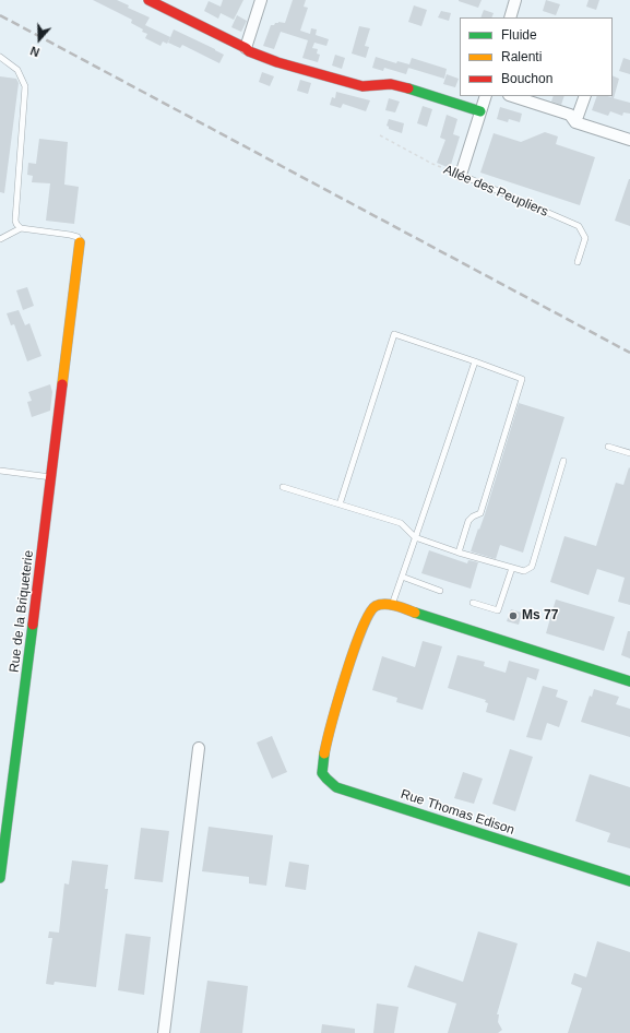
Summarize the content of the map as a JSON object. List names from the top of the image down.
{
  "streets": {
    "street": ["Rue de la Briqueterie", "Rue Thomas Edison"],
    "lane": ["Allée des Peupliers"]
  },
  "places": ["Ms 77"],
  "legend": ["Fluide", "Ralenti", "Bouchon"],
  "north": "bottom"
}
